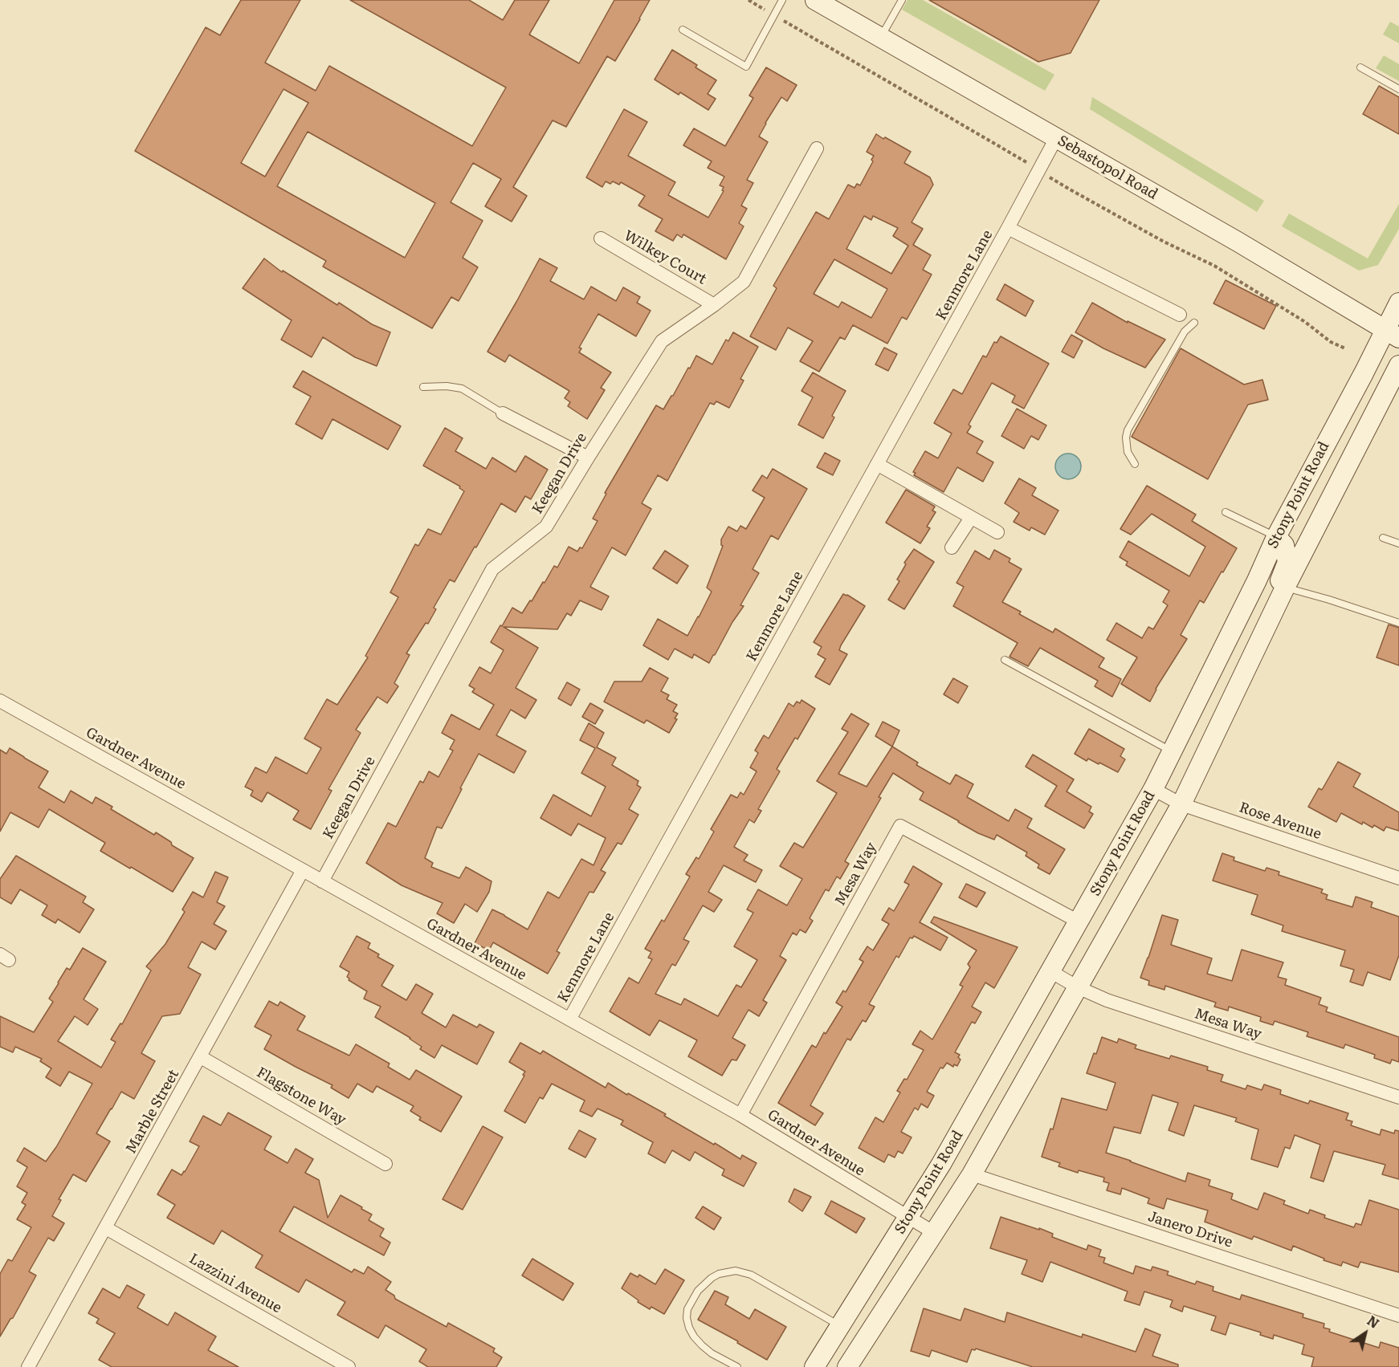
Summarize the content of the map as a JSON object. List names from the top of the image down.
{
  "streets": {
    "main road": ["Sebastopol Road", "Stony Point Road"],
    "street": [
      "Wilkey Court",
      "Kenmore Lane",
      "Keegan Drive",
      "Gardner Avenue",
      "Rose Avenue",
      "Mesa Way",
      "Flagstone Way",
      "Marble Street",
      "Janero Drive",
      "Lazzini Avenue"
    ]
  },
  "crossings": [
    ["Sebastopol Road", "Kenmore Lane"],
    ["Sebastopol Road", "Stony Point Road"],
    ["Wilkey Court", "Keegan Drive"],
    ["Kenmore Lane", "Gardner Avenue"],
    ["Keegan Drive", "Gardner Avenue"],
    ["Stony Point Road", "Gardner Avenue"],
    ["Stony Point Road", "Rose Avenue"],
    ["Stony Point Road", "Mesa Way"],
    ["Stony Point Road", "Janero Drive"],
    ["Gardner Avenue", "Mesa Way"],
    ["Gardner Avenue", "Marble Street"],
    ["Flagstone Way", "Marble Street"],
    ["Marble Street", "Lazzini Avenue"]
  ],
  "north": "top right"
}
